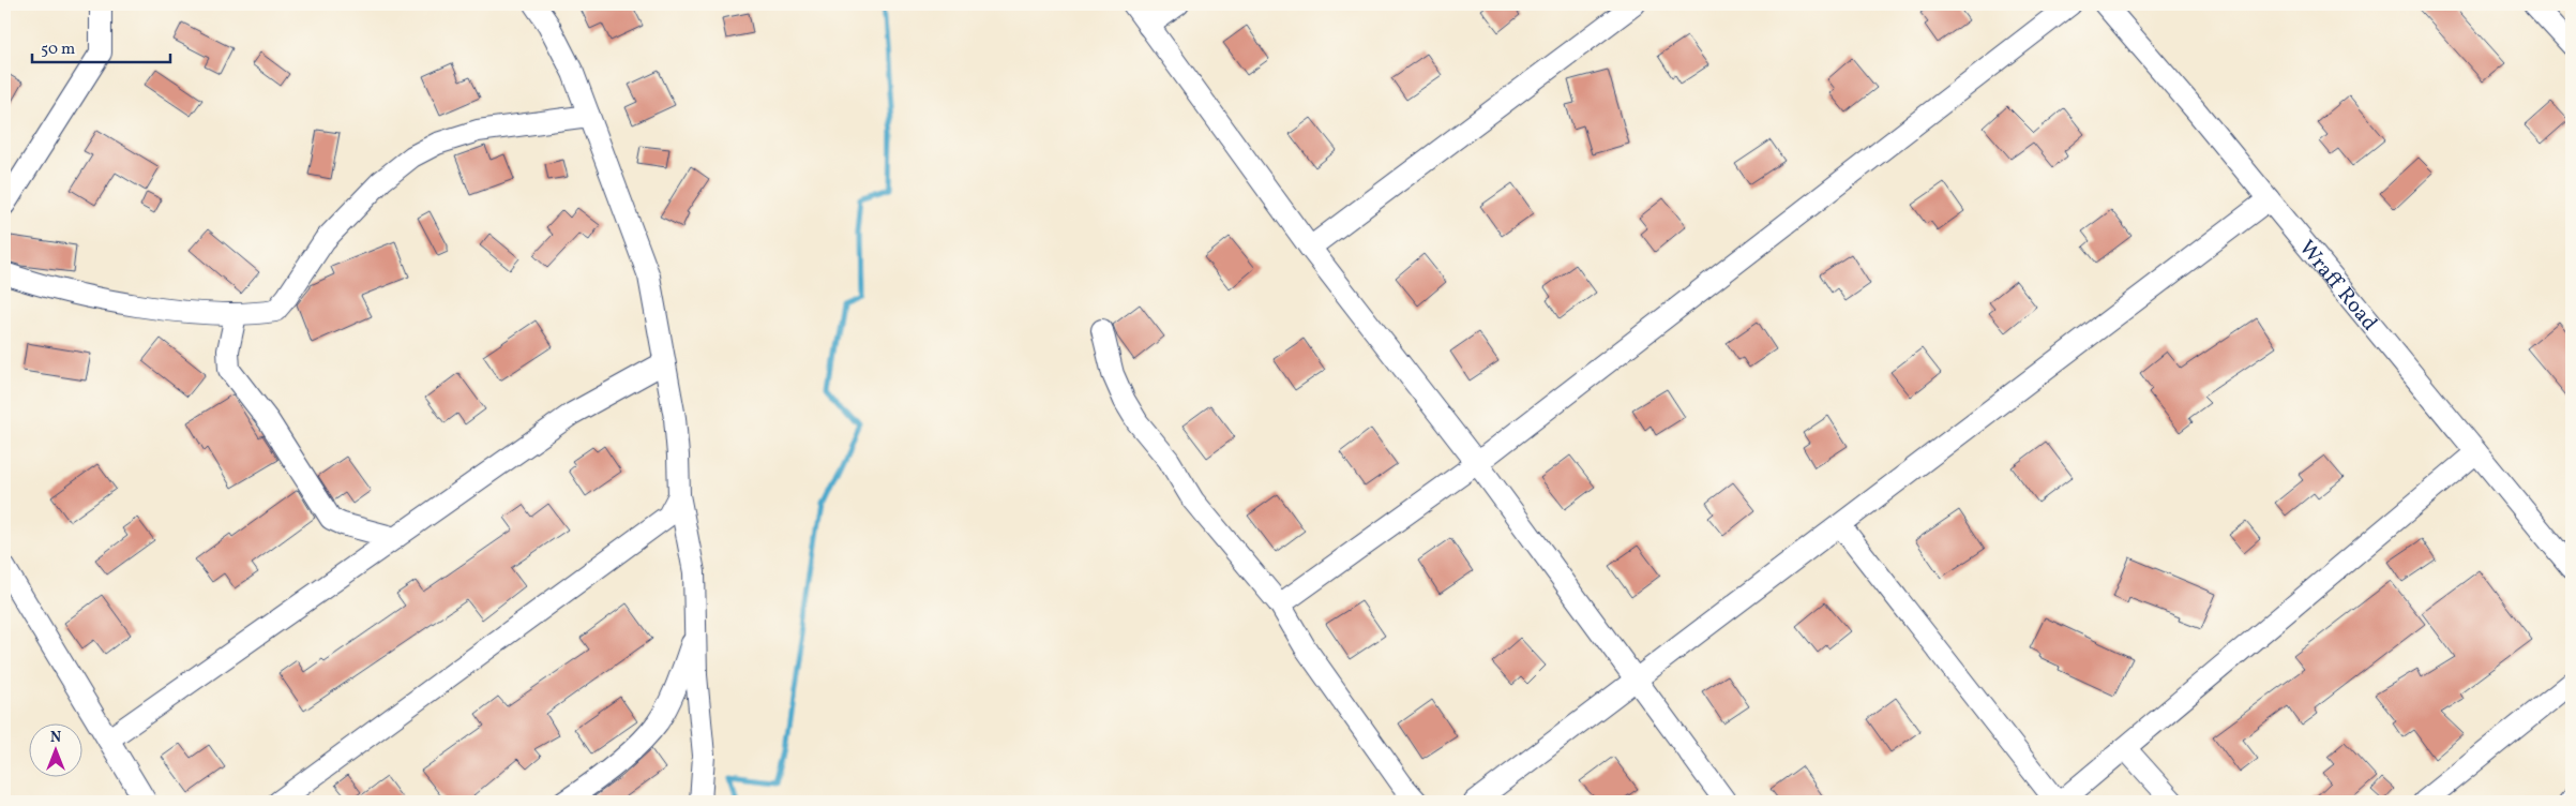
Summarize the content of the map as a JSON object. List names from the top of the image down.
{
  "streets": {
    "street": ["Wraff Road"]
  },
  "scale_bar": "50 m",
  "north": "top"
}
